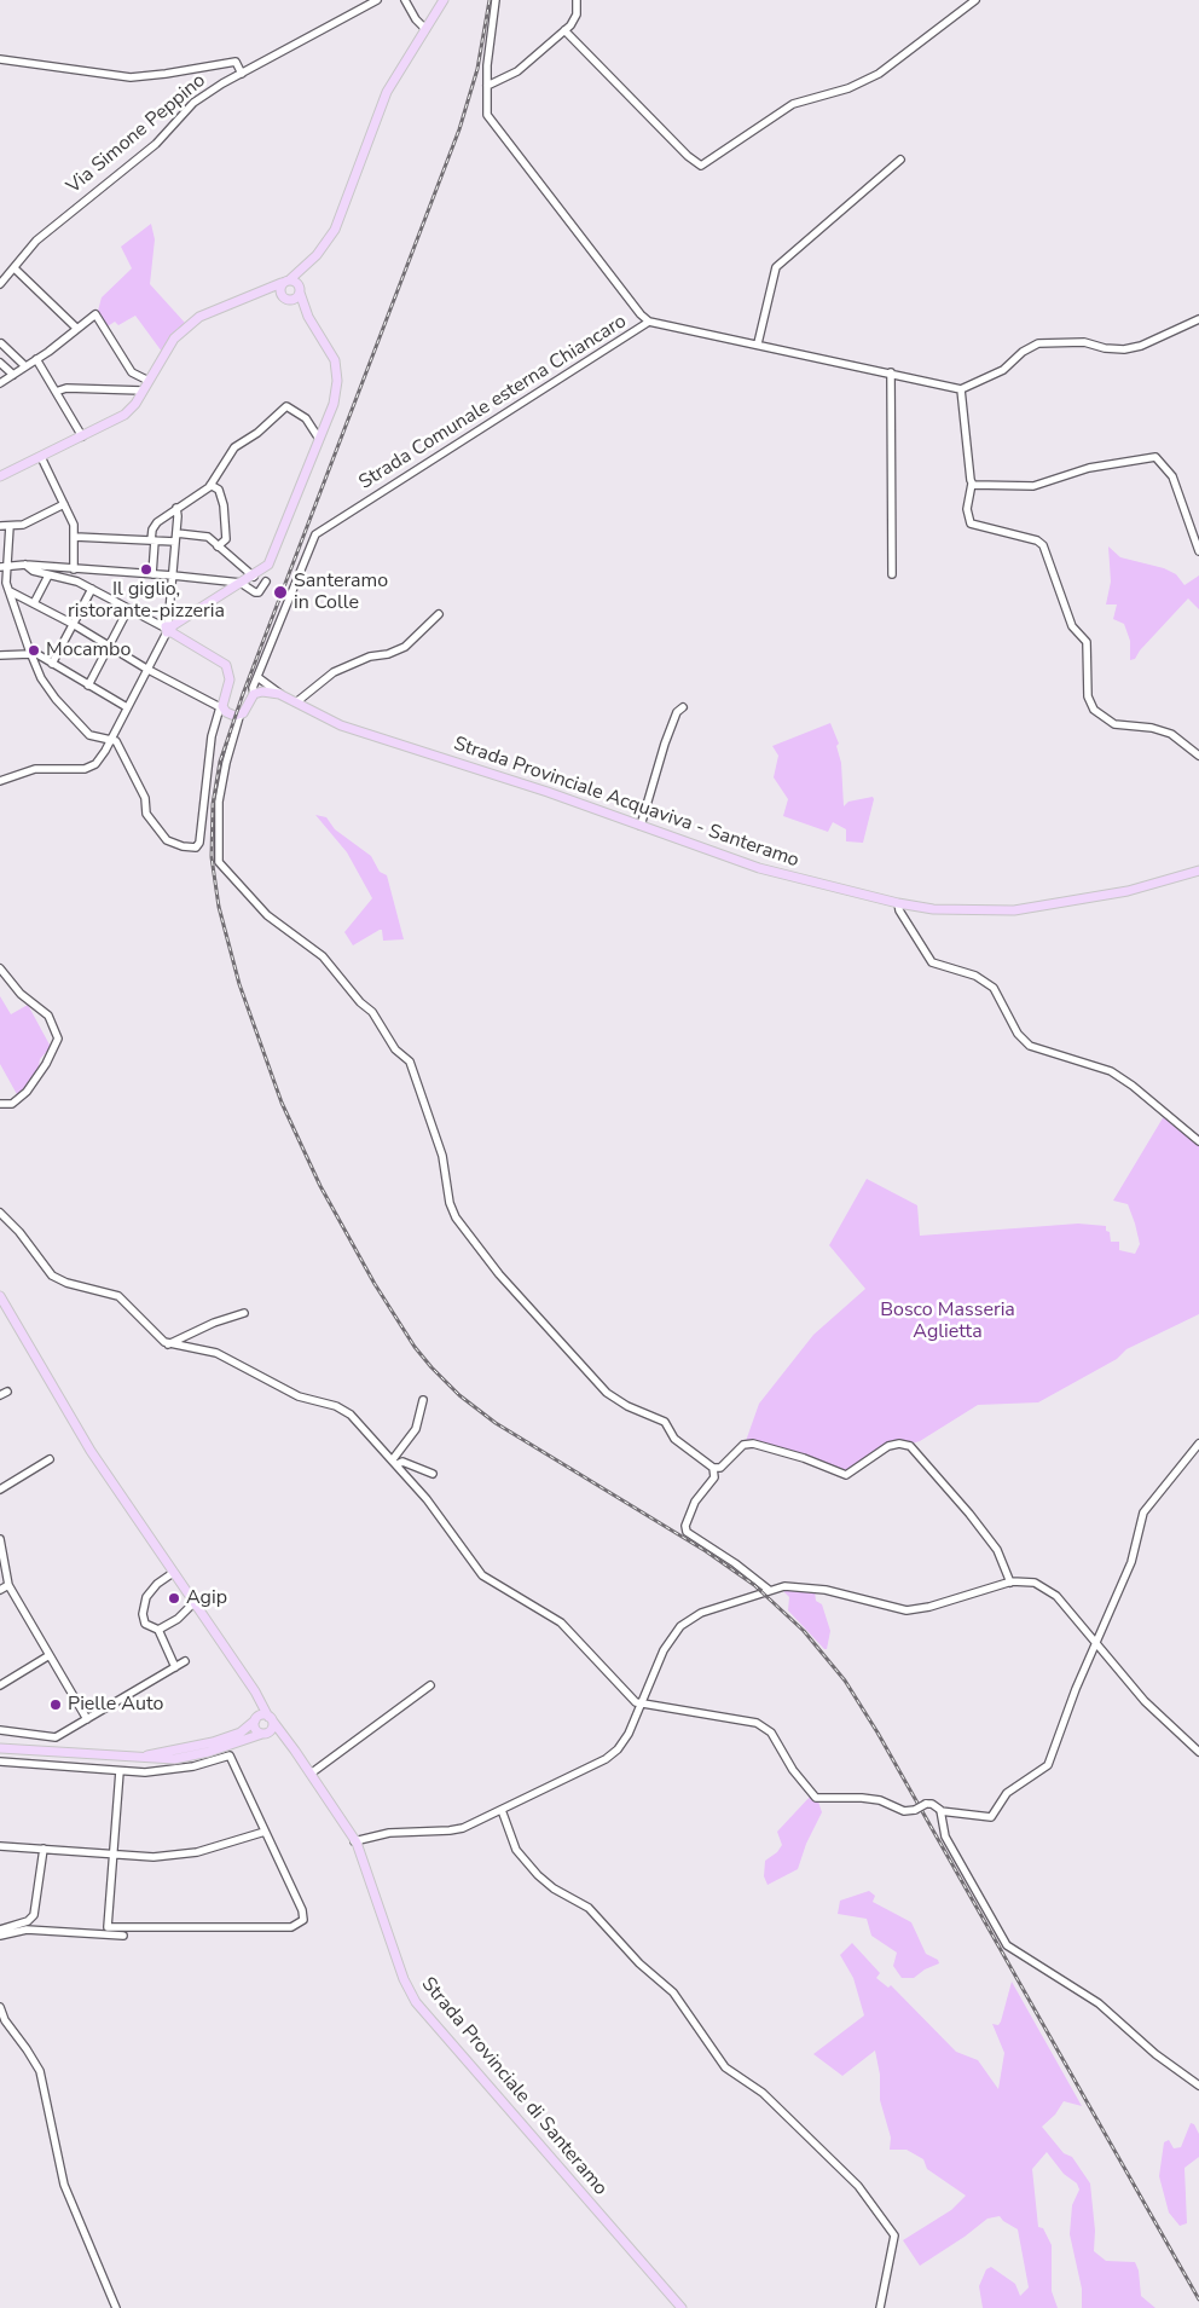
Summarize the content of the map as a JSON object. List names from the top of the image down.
{
  "streets": {
    "main road": ["Strada Provinciale Acquaviva - Santeramo", "Strada Provinciale di Santeramo"],
    "street": ["Via Simone Peppino", "Strada Comunale esterna Chiancaro"]
  },
  "parks": ["Bosco Masseria Aglietta"],
  "places": [
    "Il giglio, ristorante-pizzeria",
    "Santeramo in Colle",
    "Mocambo",
    "Agip",
    "Pielle Auto"
  ]
}
